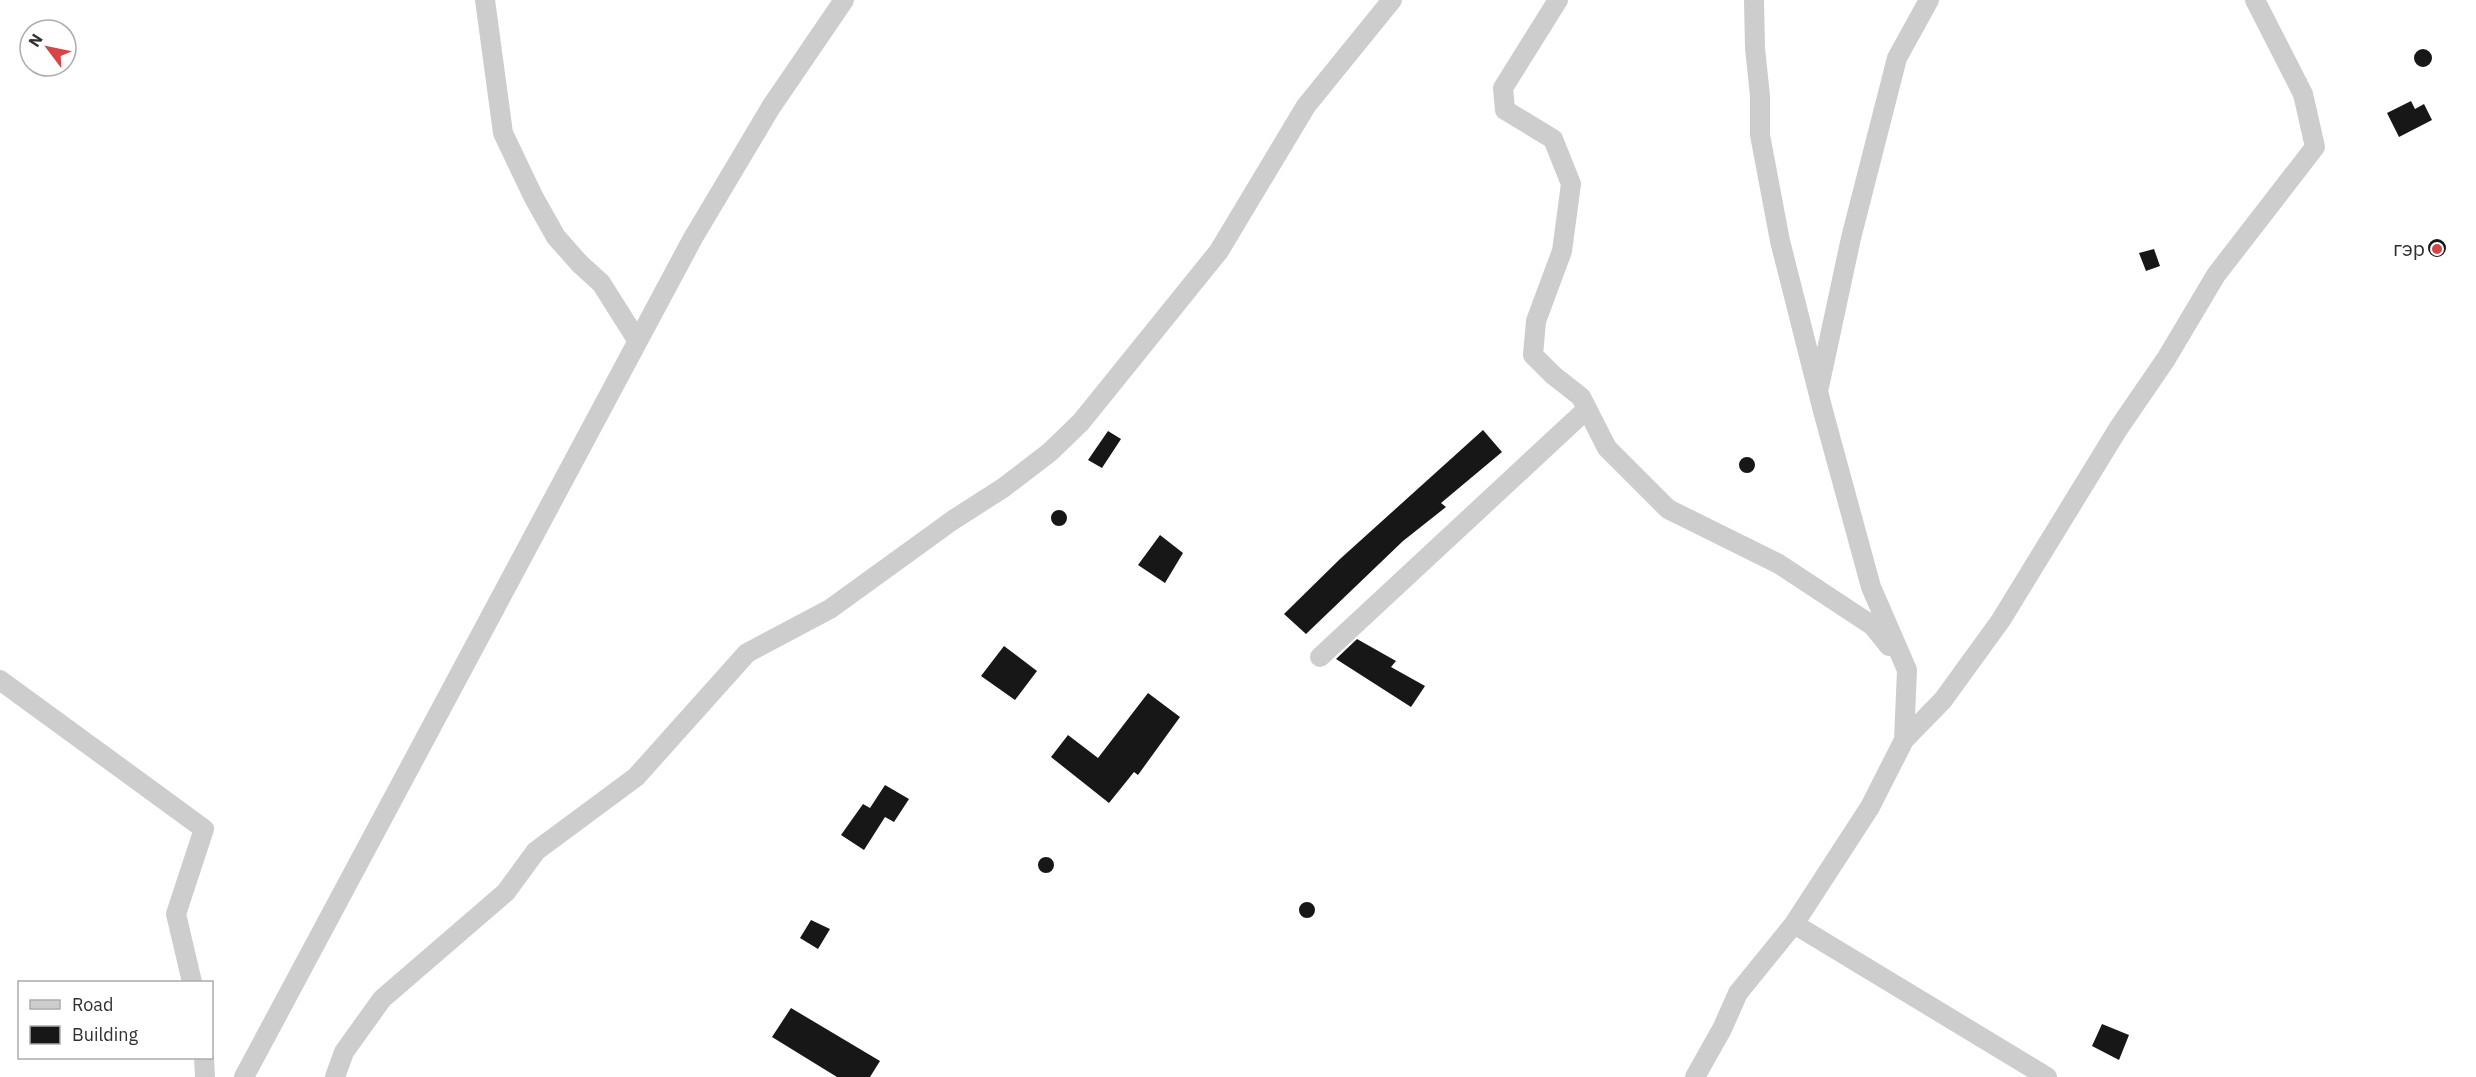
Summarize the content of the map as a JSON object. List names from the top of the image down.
{
  "places": ["гэр"],
  "legend": ["Road", "Building"],
  "north": "top left"
}
